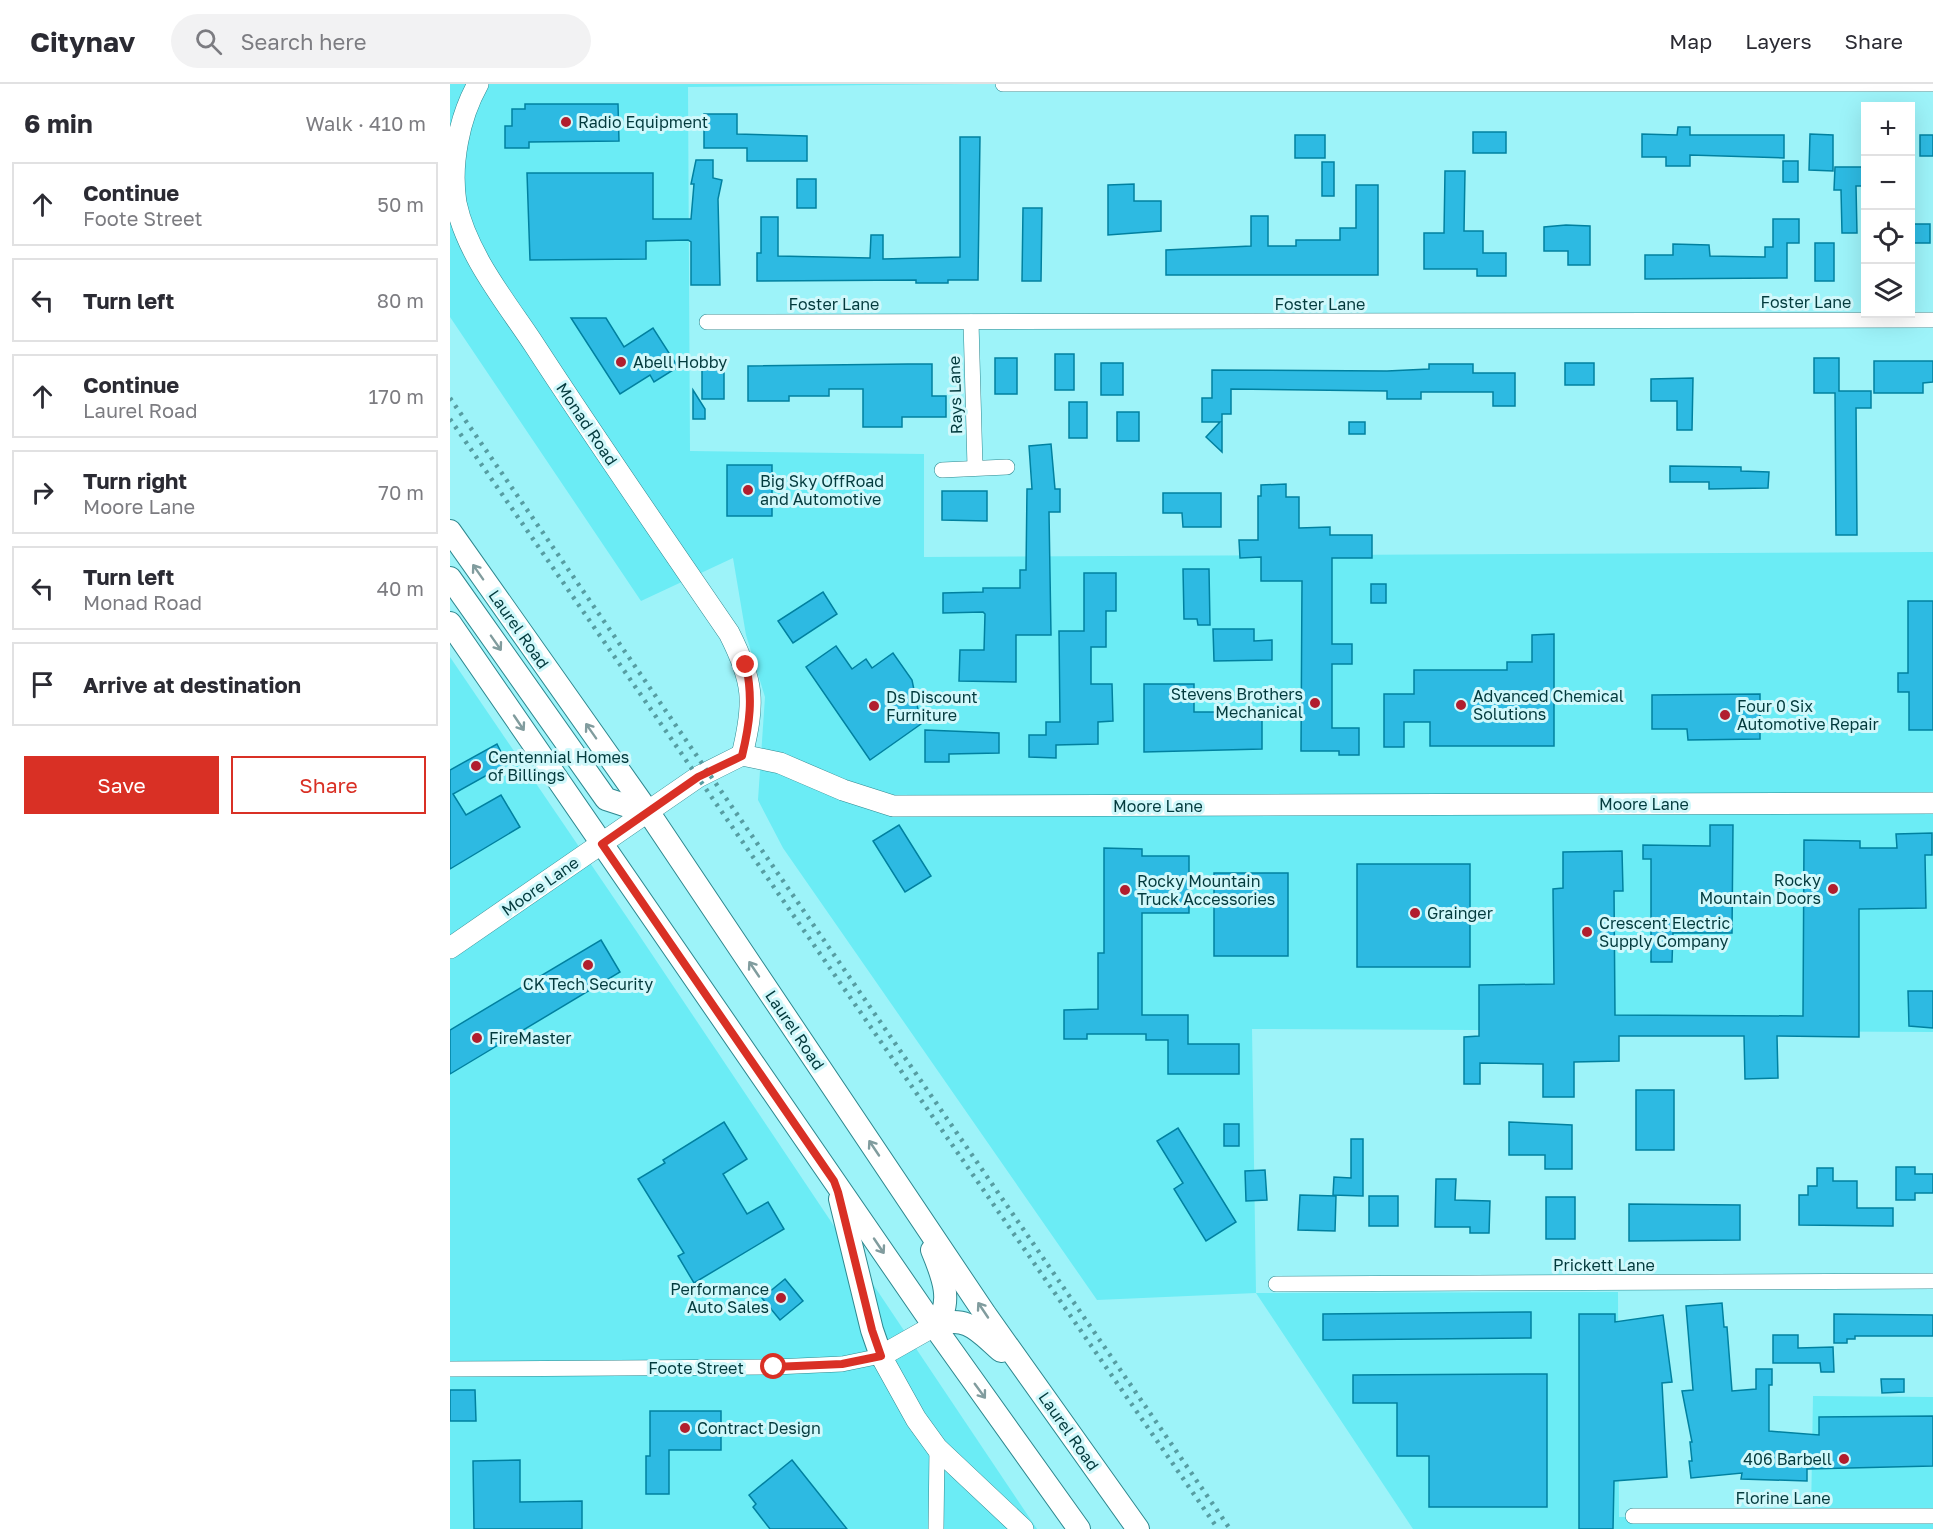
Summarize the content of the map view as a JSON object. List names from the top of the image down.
{
  "streets": {
    "main road": ["Laurel Road"],
    "street": [
      "Foster Lane",
      "Rays Lane",
      "Monad Road",
      "Moore Lane",
      "Prickett Lane",
      "Foote Street",
      "Florine Lane"
    ]
  },
  "crossings": [
    ["Foster Lane", "Rays Lane"],
    ["Monad Road", "Moore Lane"],
    ["Laurel Road", "Moore Lane"]
  ],
  "places": [
    "Radio Equipment",
    "Abell Hobby",
    "Big Sky OffRoad and Automotive",
    "Stevens Brothers Mechanical",
    "Advanced Chemical Solutions",
    "Ds Discount Furniture",
    "Four 0 Six Automotive Repair",
    "Centennial Homes of Billings",
    "Rocky Mountain Doors",
    "Rocky Mountain Truck Accessories",
    "Grainger",
    "Crescent Electric Supply Company",
    "CK Tech Security",
    "FireMaster",
    "Performance Auto Sales",
    "Contract Design",
    "406 Barbell"
  ],
  "page": {
    "header": "Citynav",
    "search": "Search here",
    "nav": ["Map", "Layers", "Share"],
    "heading": ["6 min", "Walk · 410 m"],
    "map_buttons": ["+", "−"],
    "list": [
      ["Continue", "Foote Street", "50 m"],
      ["Turn left", "80 m"],
      ["Continue", "Laurel Road", "170 m"],
      ["Turn right", "Moore Lane", "70 m"],
      ["Turn left", "Monad Road", "40 m"],
      "Arrive at destination"
    ],
    "buttons": ["Save", "Share"]
  }
}
